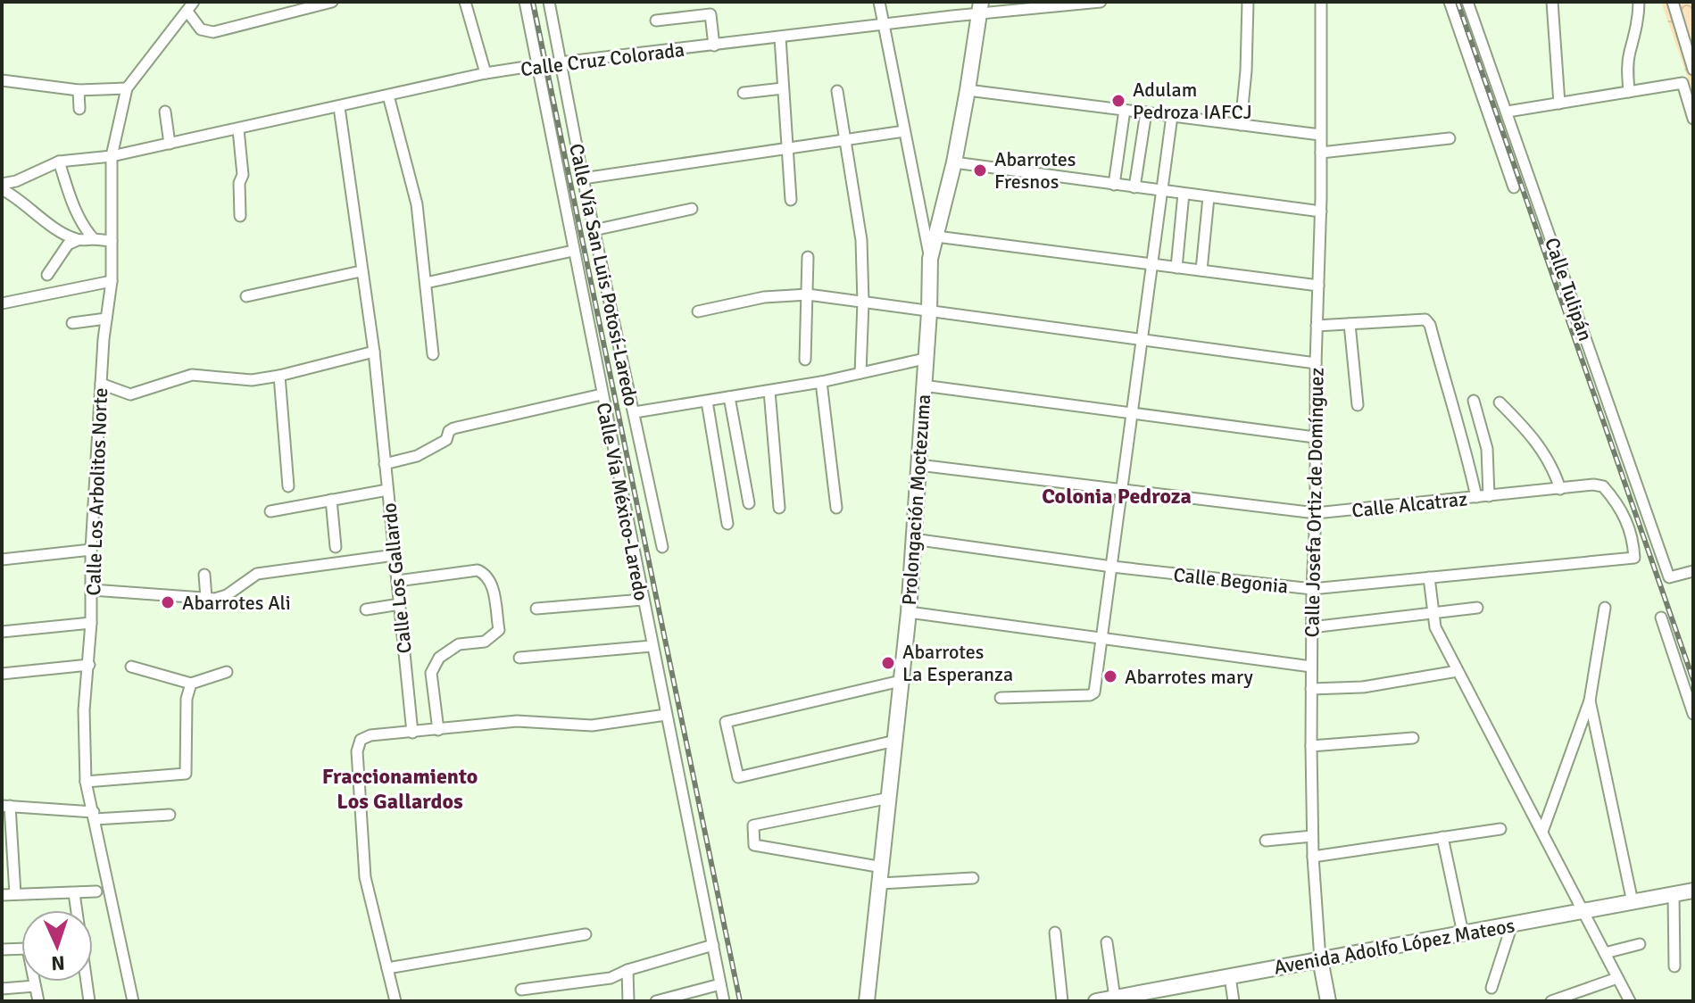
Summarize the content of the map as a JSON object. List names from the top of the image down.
{
  "streets": {
    "main road": ["Prolongación Moctezuma", "Calle Josefa Ortiz de Domínguez", "Avenida Adolfo López Mateos"],
    "street": [
      "Calle Cruz Colorada",
      "Calle Vía San Luis Potosí-Laredo",
      "Calle Tulipán",
      "Calle Los Arbolitos Norte",
      "Calle Vía México-Laredo",
      "Calle Alcatraz",
      "Calle Los Gallardo",
      "Calle Begonia"
    ]
  },
  "crossings": [
    ["Calle Cruz Colorada", "Calle Vía San Luis Potosí-Laredo"],
    ["Calle Cruz Colorada", "Calle Los Arbolitos Norte"],
    ["Calle Cruz Colorada", "Prolongación Moctezuma"],
    ["Calle Cruz Colorada", "Calle Vía México-Laredo"],
    ["Calle Cruz Colorada", "Calle Los Gallardo"],
    ["Prolongación Moctezuma", "Calle Alcatraz"],
    ["Prolongación Moctezuma", "Calle Begonia"],
    ["Calle Josefa Ortiz de Domínguez", "Calle Alcatraz"],
    ["Calle Josefa Ortiz de Domínguez", "Calle Begonia"],
    ["Calle Josefa Ortiz de Domínguez", "Avenida Adolfo López Mateos"],
    ["Calle Alcatraz", "Calle Begonia"]
  ],
  "districts": ["Colonia Pedroza", "Fraccionamiento Los Gallardos"],
  "places": [
    "Adulam Pedroza IAFCJ",
    "Abarrotes Fresnos",
    "Abarrotes Ali",
    "Abarrotes La Esperanza",
    "Abarrotes mary"
  ],
  "north": "bottom"
}
